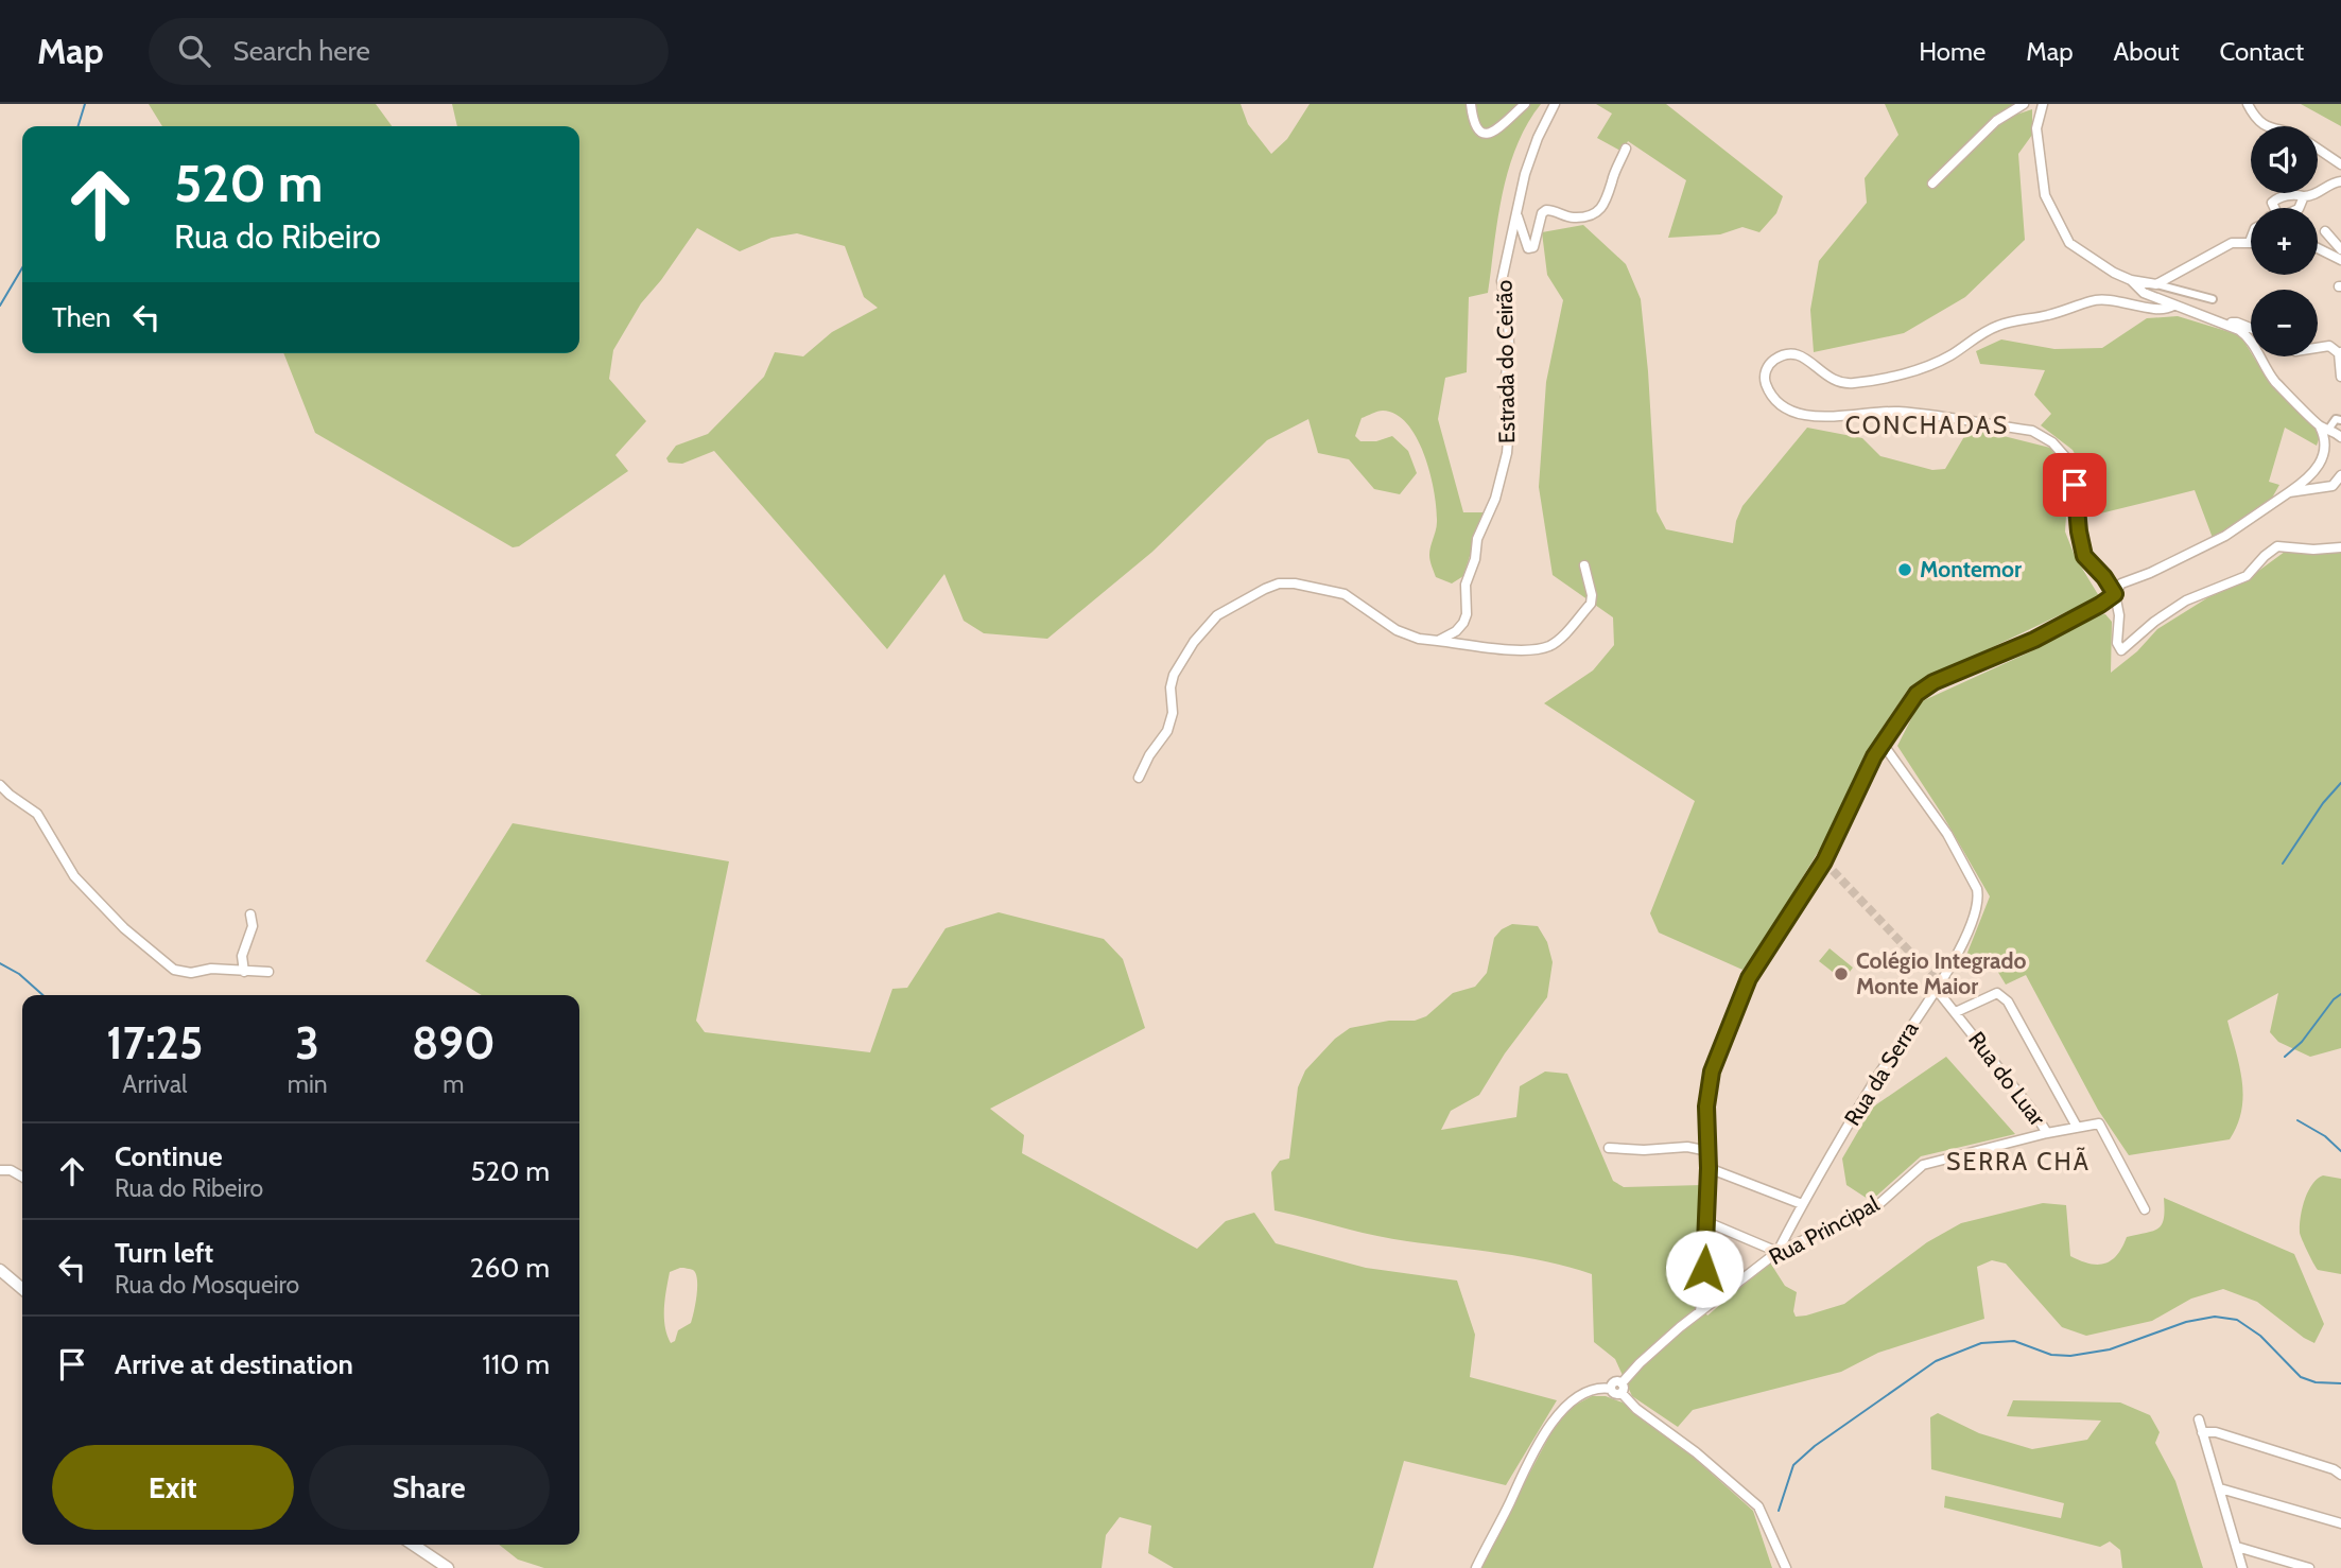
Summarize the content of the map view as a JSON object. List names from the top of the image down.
{
  "streets": {
    "street": [
      "Estrada do Ceirão",
      "Rua da Serra",
      "Rua do Luar",
      "Rua Principal"
    ]
  },
  "crossings": [
    ["Rua da Serra", "Rua do Luar"],
    ["Rua da Serra", "Rua Principal"],
    ["Rua do Luar", "Rua Principal"]
  ],
  "districts": ["CONCHADAS", "SERRA CHÃ"],
  "places": ["Montemor", "Colégio Integrado Monte Maior"],
  "page": {
    "header": "Map",
    "search": "Search here",
    "nav": [
      "Home",
      "Map",
      "About",
      "Contact"
    ],
    "map_buttons": ["+", "−"],
    "turn": ["520 m", "Rua do Ribeiro"],
    "then": "Then",
    "eta": [
      "17:25",
      "Arrival",
      "3",
      "min",
      "890",
      "m"
    ],
    "list": [
      {
        "name": "Continue",
        "note": "Rua do Ribeiro",
        "value": "520 m"
      },
      {
        "name": "Turn left",
        "note": "Rua do Mosqueiro",
        "value": "260 m"
      },
      {
        "name": "Arrive at destination",
        "value": "110 m"
      }
    ],
    "buttons": ["Exit", "Share"]
  }
}
